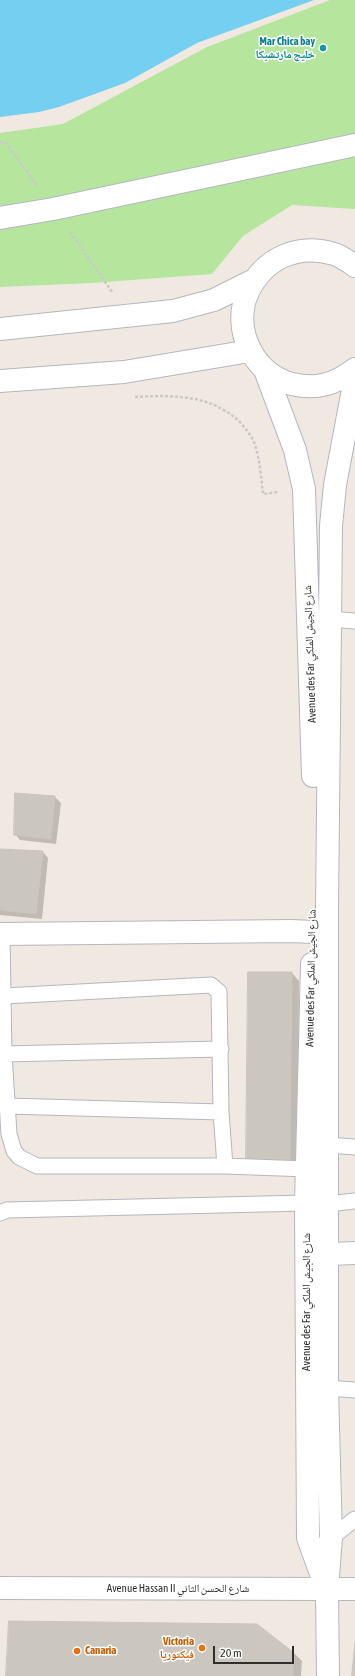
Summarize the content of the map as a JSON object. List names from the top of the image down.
{
  "streets": {
    "main road": ["Avenue des Far شارع الجيش الملكي", "Avenue Hassan II شارع الحسن الثاني"]
  },
  "crossings": [
    ["Avenue des Far شارع الجيش الملكي", "Avenue Hassan II شارع الحسن الثاني"]
  ],
  "places": ["Mar Chica bay خليج مارتشيكا", "Victoria فيكتوريا", "Canaria"],
  "scale_bar": "20 m"
}
